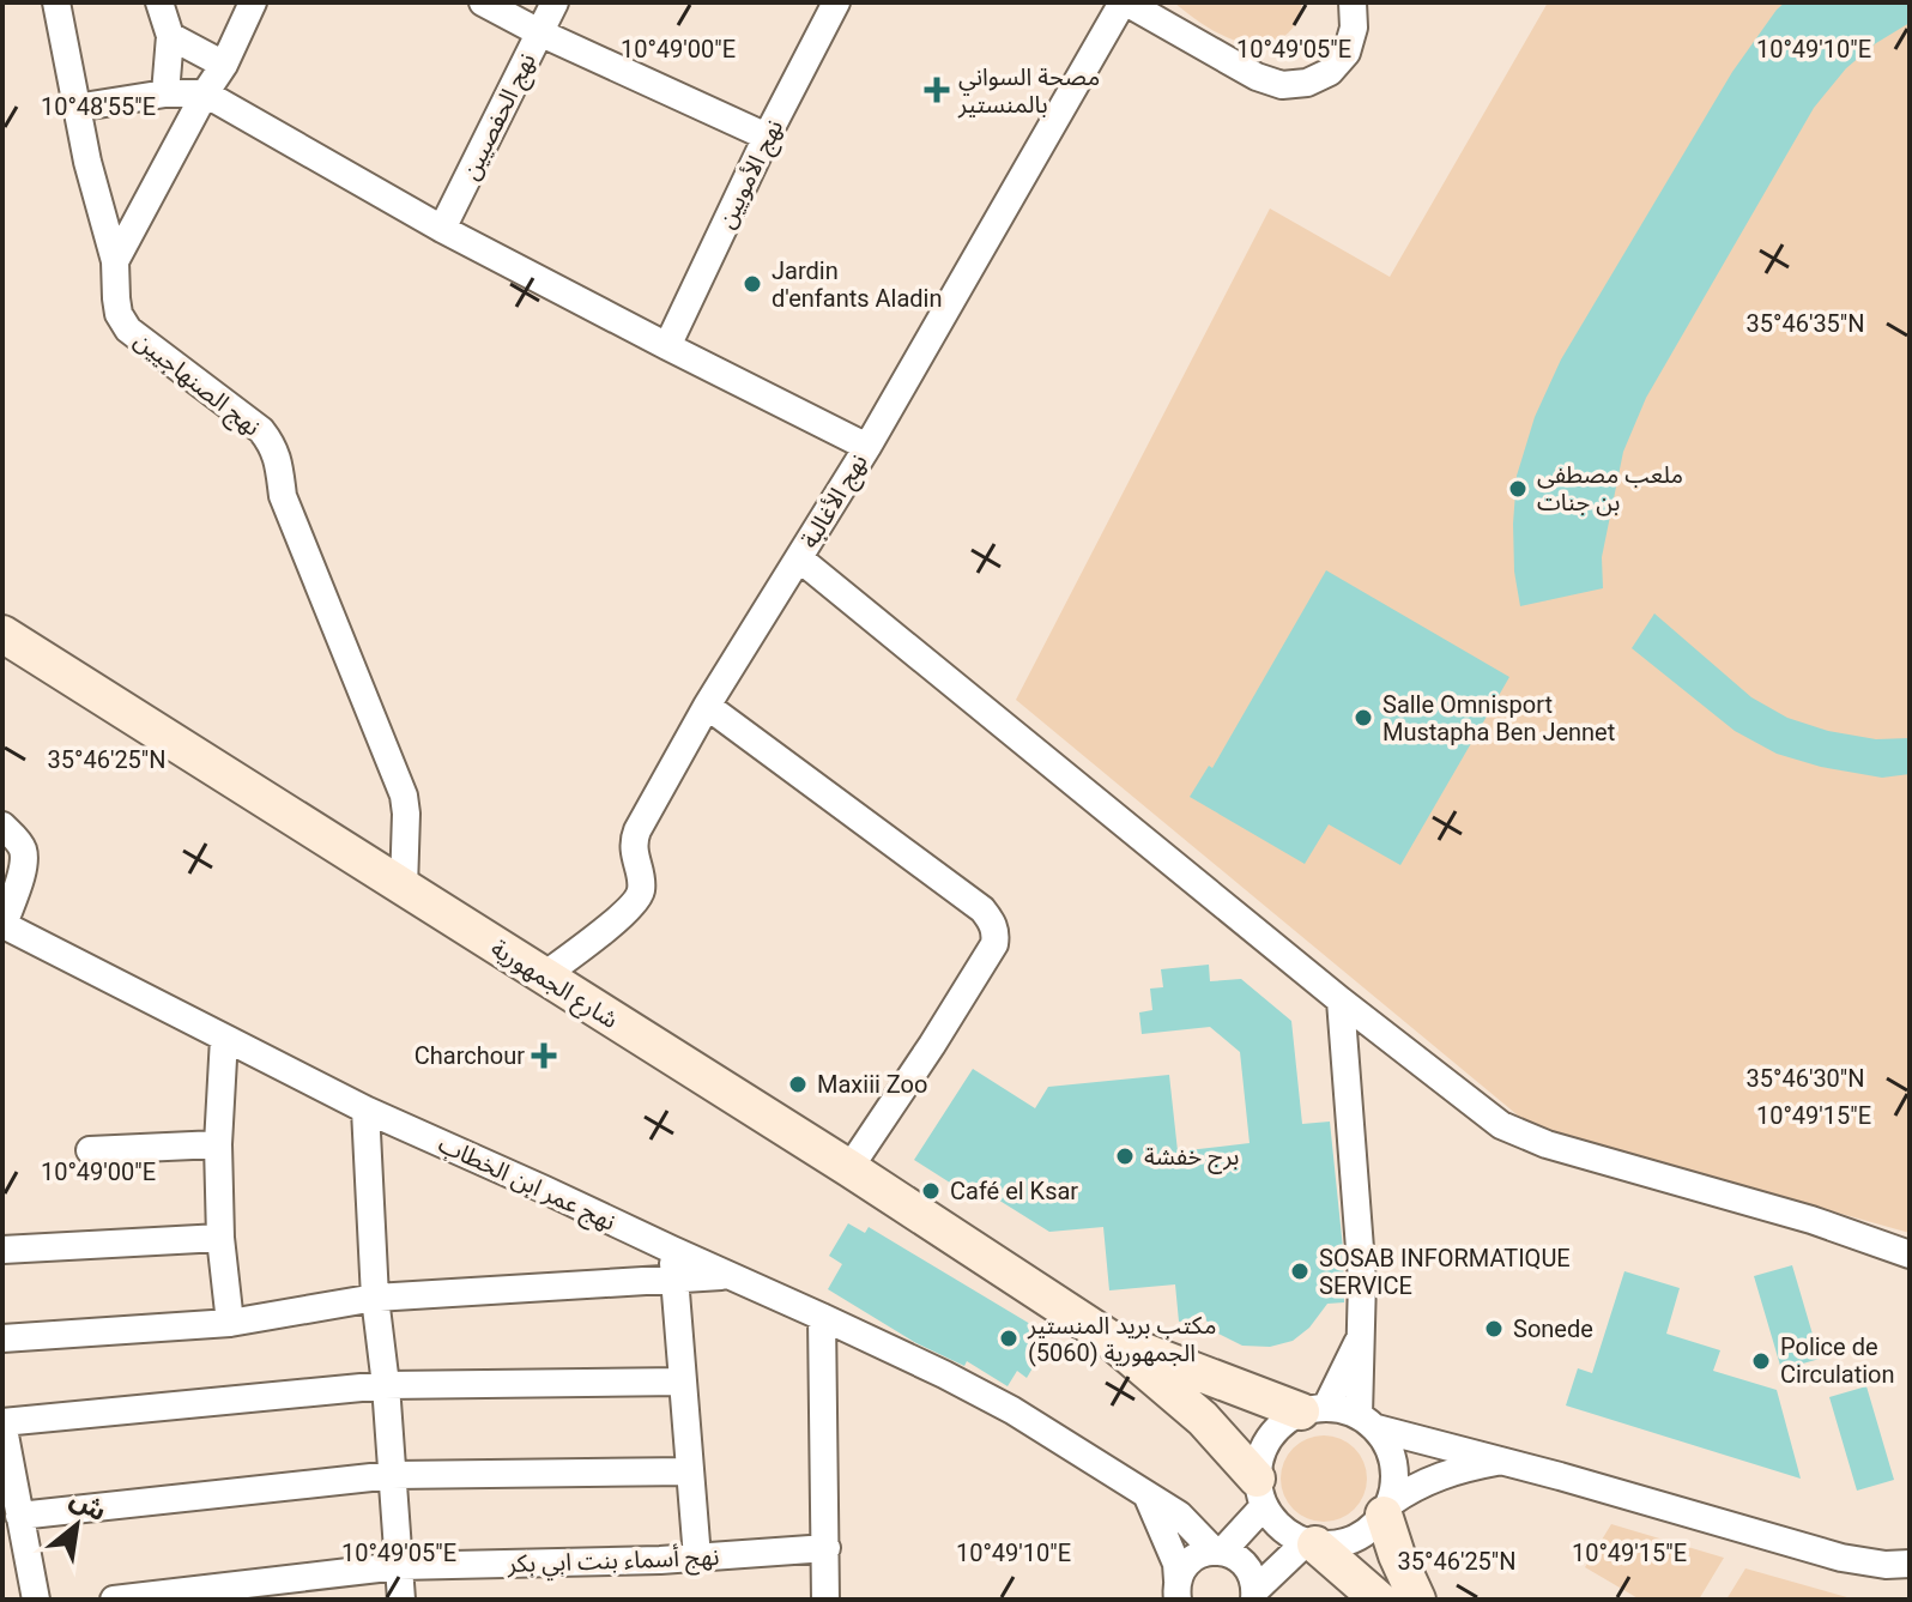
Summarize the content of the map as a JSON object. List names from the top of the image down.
{
  "streets": {
    "main road": ["شارع الجمهورية"],
    "street": [
      "نهج الحفصيين",
      "نهج الأمويين",
      "نهج الصنهاجيين",
      "نهج الأغالبة",
      "نهج عمر ابن الخطاب",
      "نهج أسماء بنت ابي بكر"
    ]
  },
  "crossings": [
    ["نهج الصنهاجيين", "شارع الجمهورية"],
    ["نهج الأغالبة", "شارع الجمهورية"]
  ],
  "places": {
    "health": ["مصحة السواني بالمنستير", "Charchour"],
    "other": [
      "Jardin d'enfants Aladin",
      "ملعب مصطفى بن جنات",
      "Salle Omnisport Mustapha Ben Jennet",
      "Maxiii Zoo",
      "برج خفشة",
      "Café el Ksar",
      "SOSAB INFORMATIQUE SERVICE",
      "Sonede",
      "مكتب بريد المنستير الجمهورية (5060)",
      "Police de Circulation"
    ]
  },
  "north": "top right",
  "coordinates": [
    "10°49'10\"E",
    "10°49'00\"E",
    "10°49'05\"E",
    "10°48'55\"E",
    "35°46'35\"N",
    "35°46'25\"N",
    "35°46'30\"N",
    "10°49'15\"E"
  ]
}
